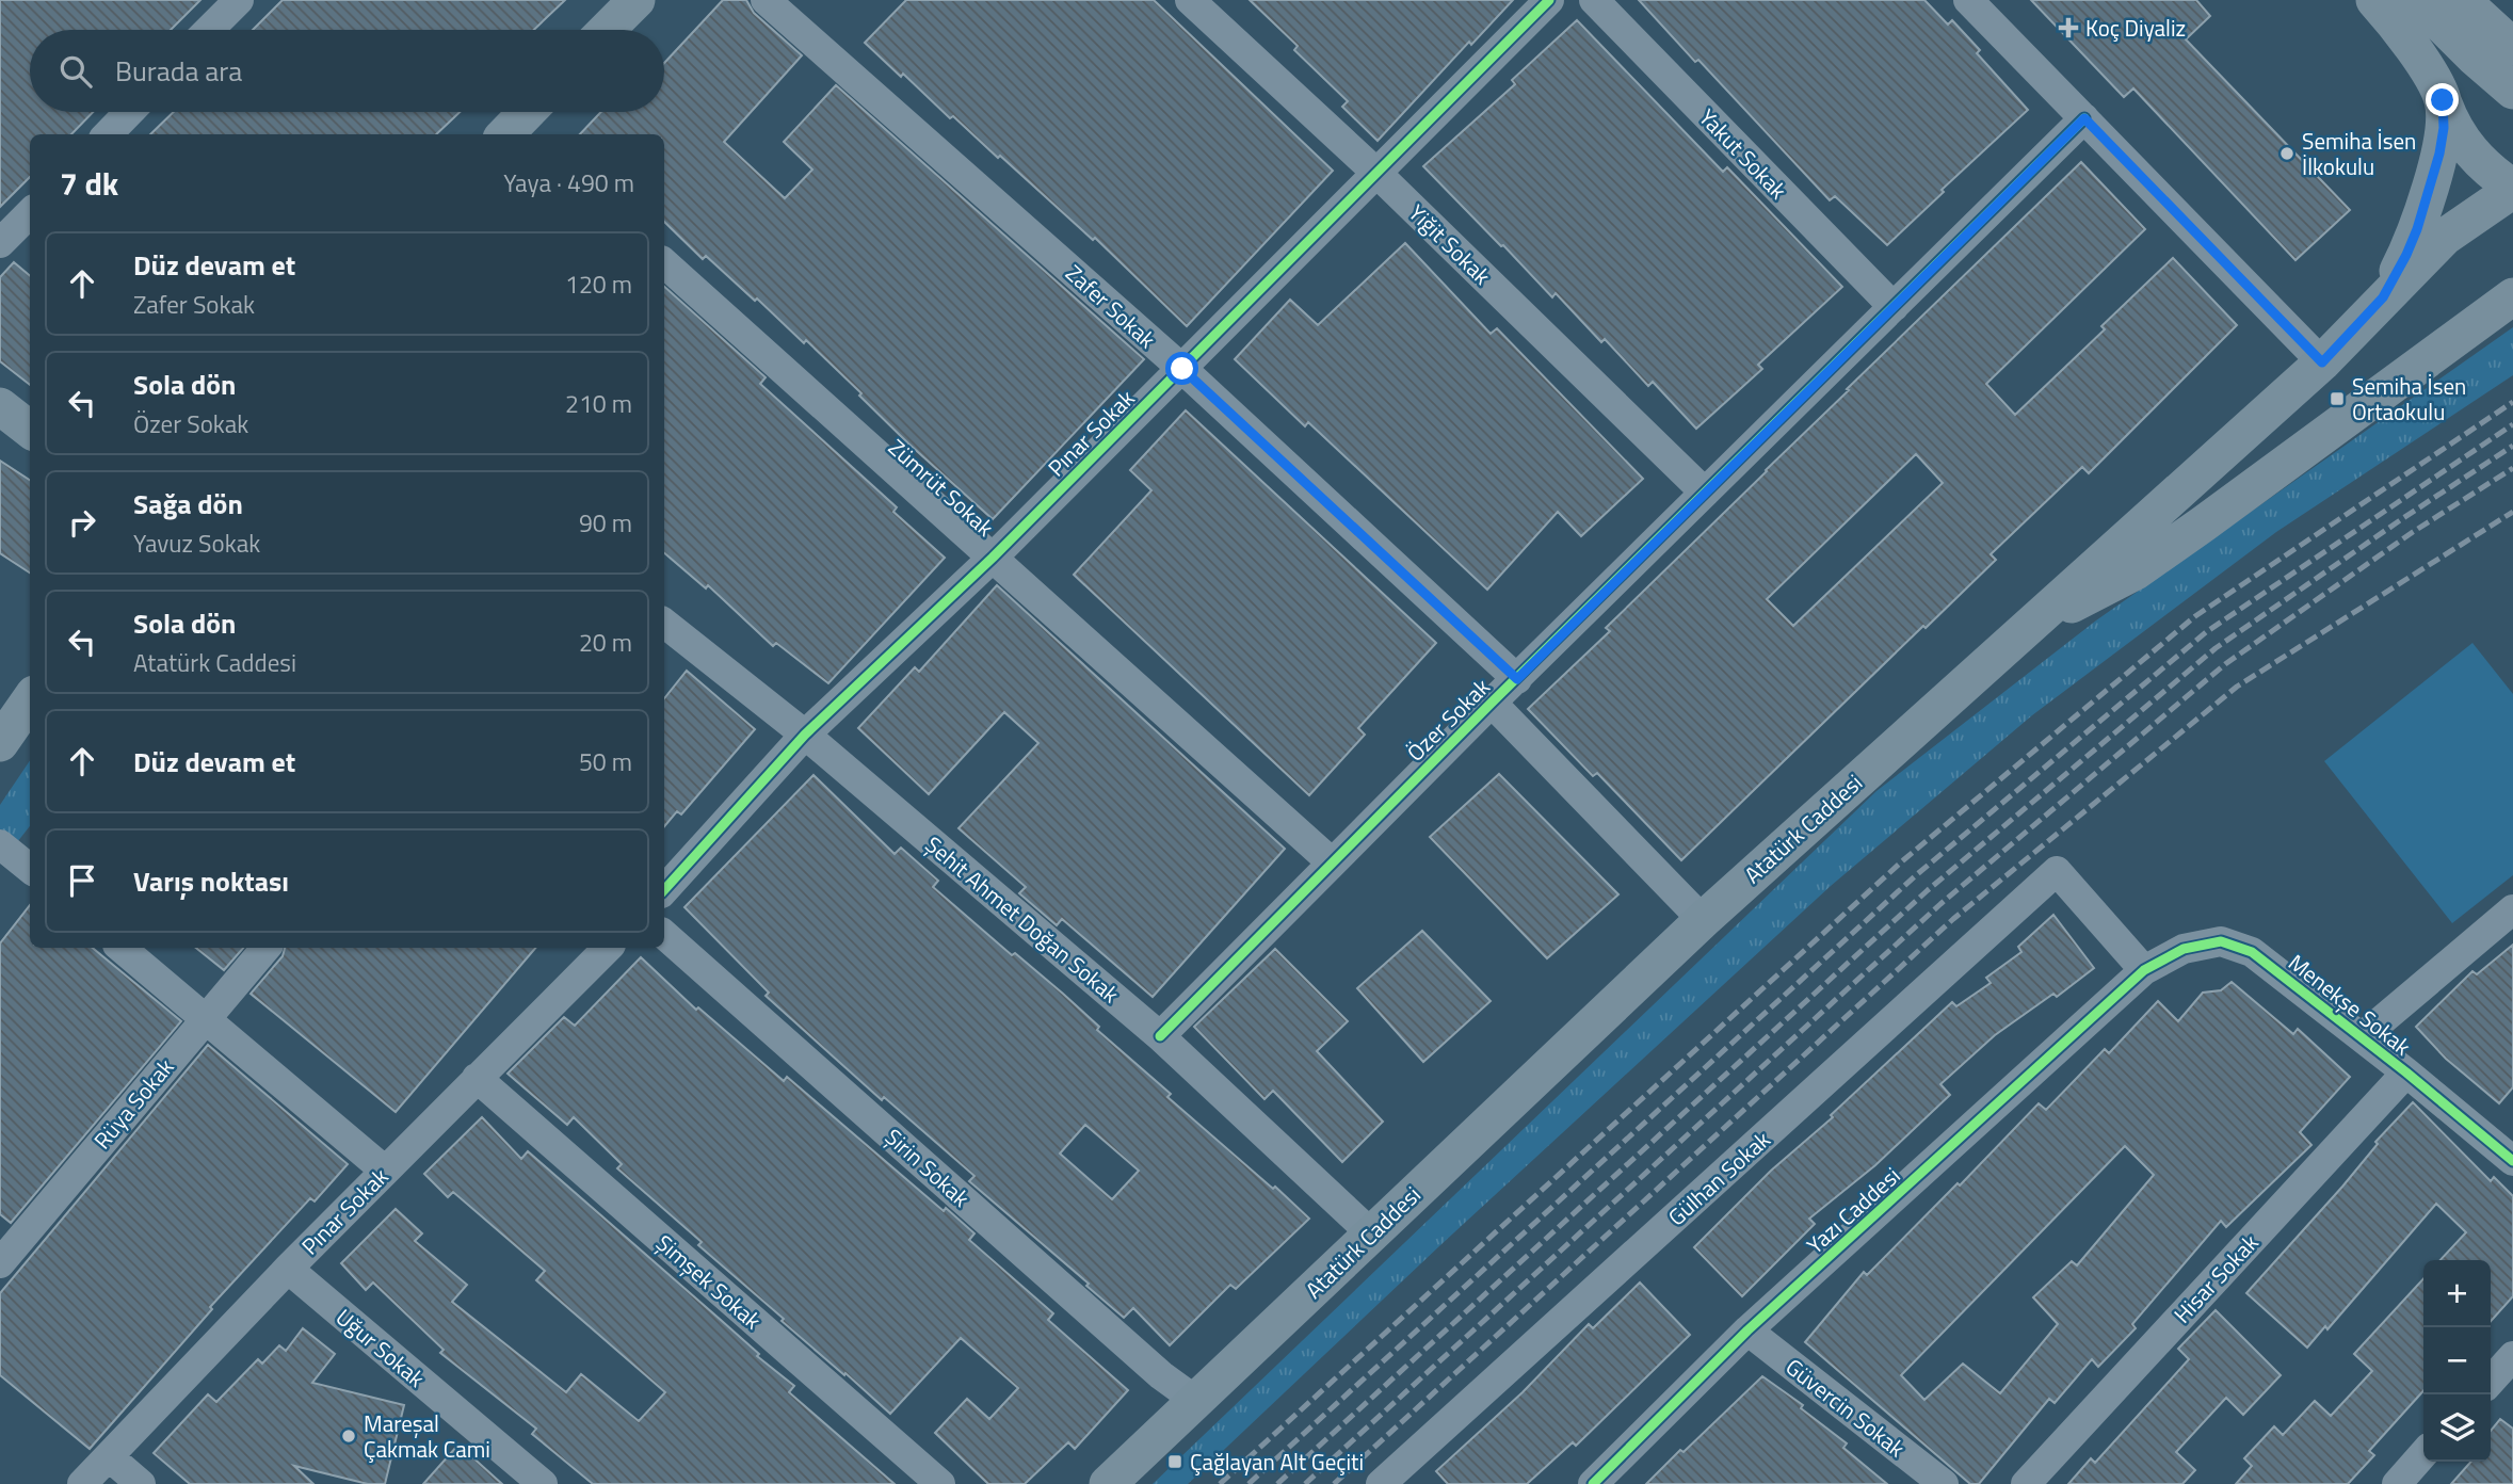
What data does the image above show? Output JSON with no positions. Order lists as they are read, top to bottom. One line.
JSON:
{"streets":{"main road":["Atatürk Caddesi"],"street":["Yakut Sokak","Yiğit Sokak","Zafer Sokak","Pınar Sokak","Zümrüt Sokak","Özer Sokak","Şehit Ahmet Doğan Sokak","Menekşe Sokak","Rüya Sokak","Şirin Sokak","Gülhan Sokak","Yazı Caddesi","Hisar Sokak","Şimşek Sokak","Uğur Sokak","Güvercin Sokak"]},"crossings":[["Yakut Sokak","Özer Sokak"],["Yiğit Sokak","Pınar Sokak"],["Yiğit Sokak","Özer Sokak"],["Zafer Sokak","Pınar Sokak"],["Zafer Sokak","Özer Sokak"],["Pınar Sokak","Zümrüt Sokak"],["Pınar Sokak","Şehit Ahmet Doğan Sokak"],["Pınar Sokak","Şimşek Sokak"],["Pınar Sokak","Uğur Sokak"],["Zümrüt Sokak","Özer Sokak"],["Özer Sokak","Şehit Ahmet Doğan Sokak"],["Atatürk Caddesi","Şehit Ahmet Doğan Sokak"],["Atatürk Caddesi","Şirin Sokak"],["Menekşe Sokak","Gülhan Sokak"],["Menekşe Sokak","Yazı Caddesi"],["Menekşe Sokak","Hisar Sokak"],["Gülhan Sokak","Yazı Caddesi"],["Yazı Caddesi","Güvercin Sokak"]],"places":{"health":["Koç Diyaliz"],"other":["Semiha İsen İlkokulu","Mareşal Çakmak Cami"],"transit":["Semiha İsen Ortaokulu","Çağlayan Alt Geçiti"]},"page":{"search":"Burada ara","heading":["7 dk","Yaya · 490 m"],"list":[["Düz devam et","Zafer Sokak","120 m"],["Sola dön","Özer Sokak","210 m"],["Sağa dön","Yavuz Sokak","90 m"],["Sola dön","Atatürk Caddesi","20 m"],["Düz devam et","50 m"],"Varış noktası"],"map_buttons":["+","−"]}}
